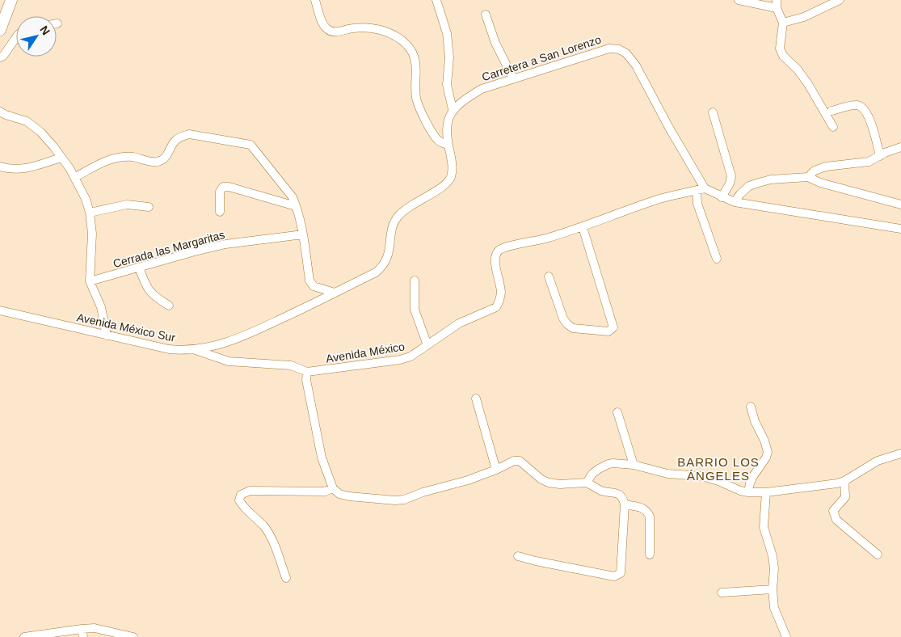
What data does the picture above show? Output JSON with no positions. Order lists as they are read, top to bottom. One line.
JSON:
{"streets":{"street":["Carretera a San Lorenzo","Cerrada las Margaritas","Avenida México Sur","Avenida México"]},"crossings":[["Carretera a San Lorenzo","Avenida México"],["Avenida México Sur","Avenida México"]],"districts":["BARRIO LOS ÁNGELES"],"north":"top right"}
